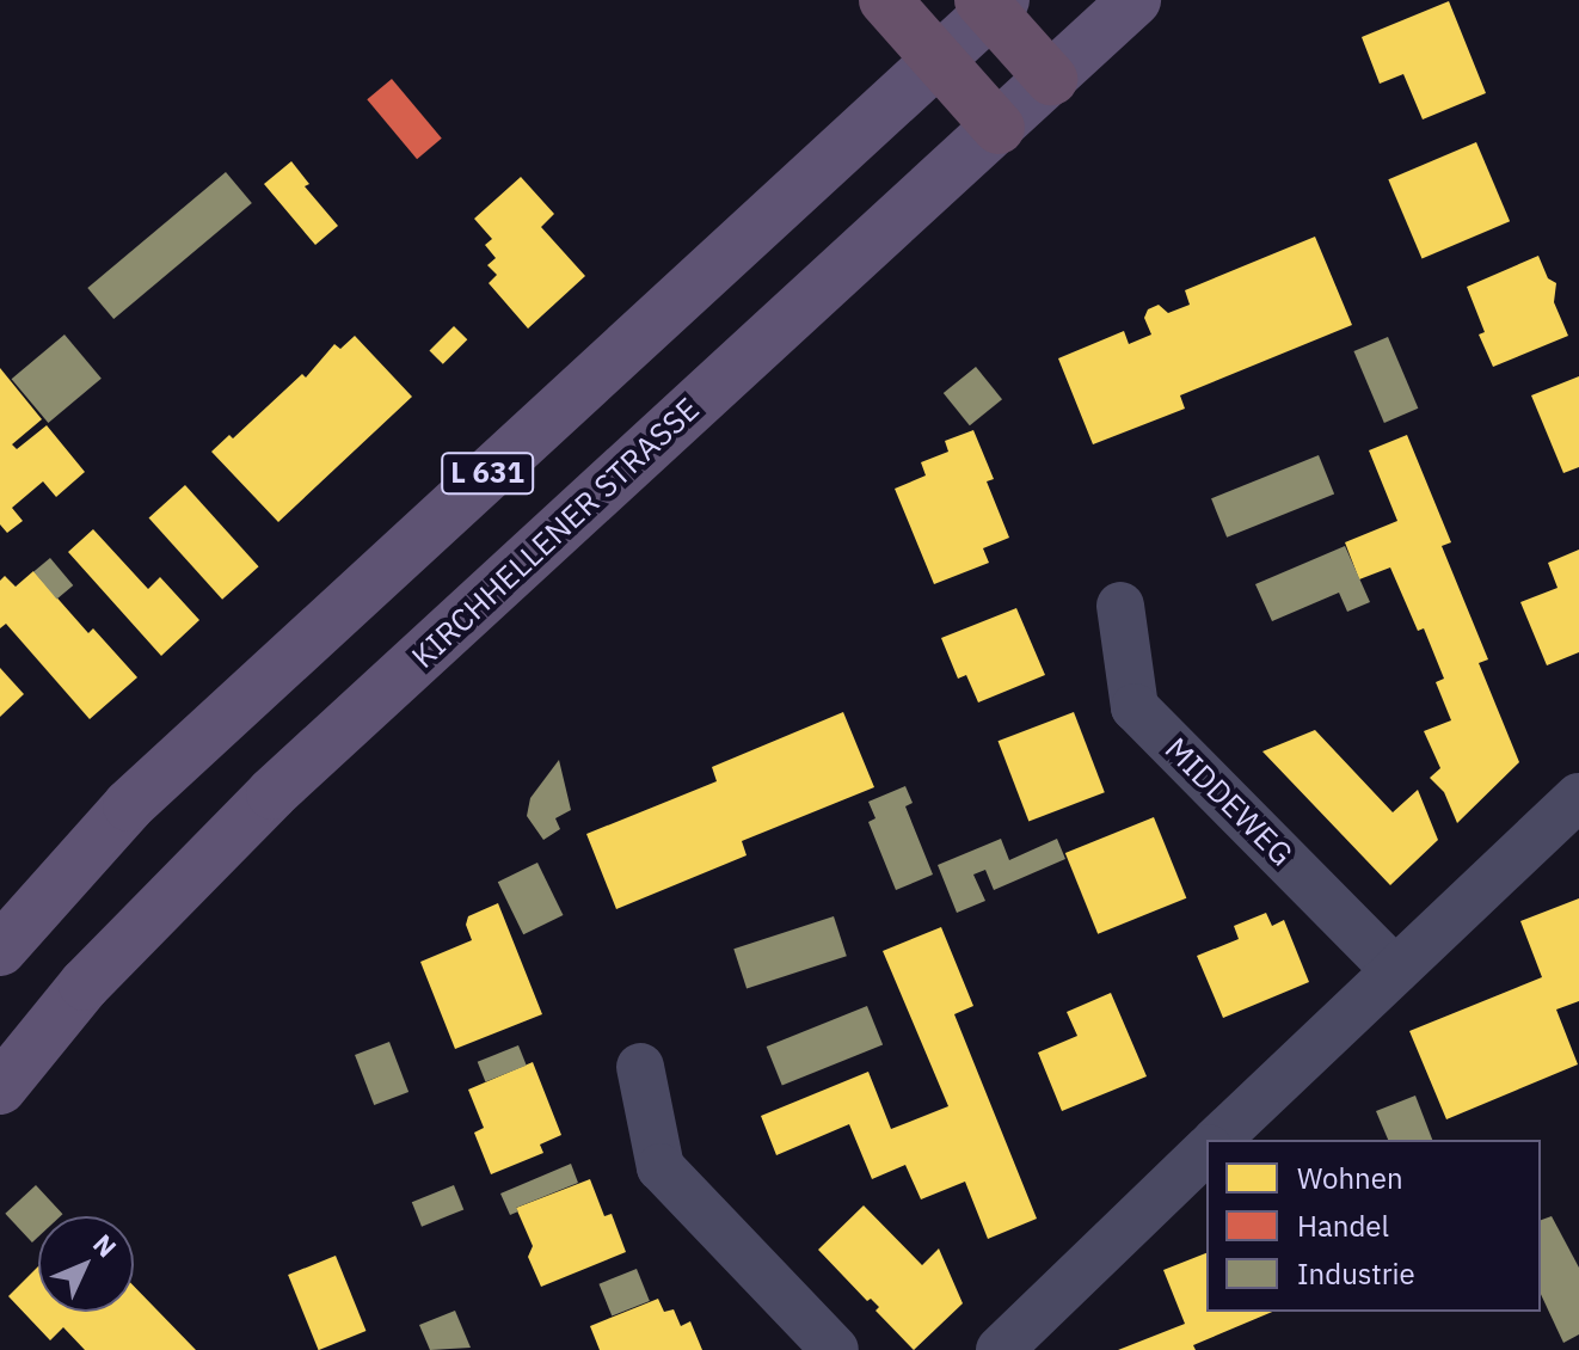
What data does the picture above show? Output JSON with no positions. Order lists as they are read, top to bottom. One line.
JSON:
{"streets":{"main road":["L 631","KIRCHHELLENER STRASSE"],"street":["MIDDEWEG"]},"legend":["Wohnen","Handel","Industrie"],"north":"top right"}
